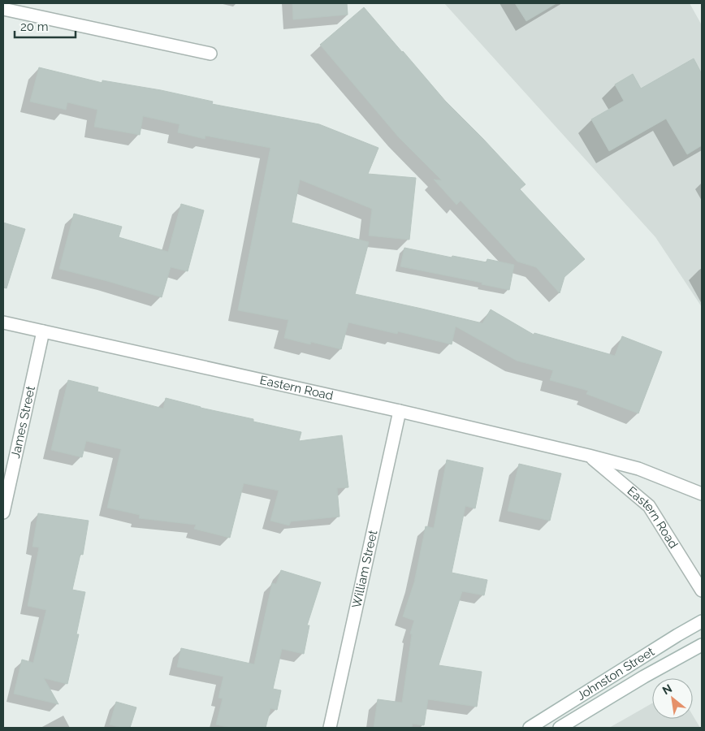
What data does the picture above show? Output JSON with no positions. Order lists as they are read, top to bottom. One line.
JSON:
{"streets":{"street":["Eastern Road","James Street","William Street","Johnston Street"]},"crossings":[["Eastern Road","James Street"],["Eastern Road","William Street"]],"scale_bar":"20 m","north":"top left"}
